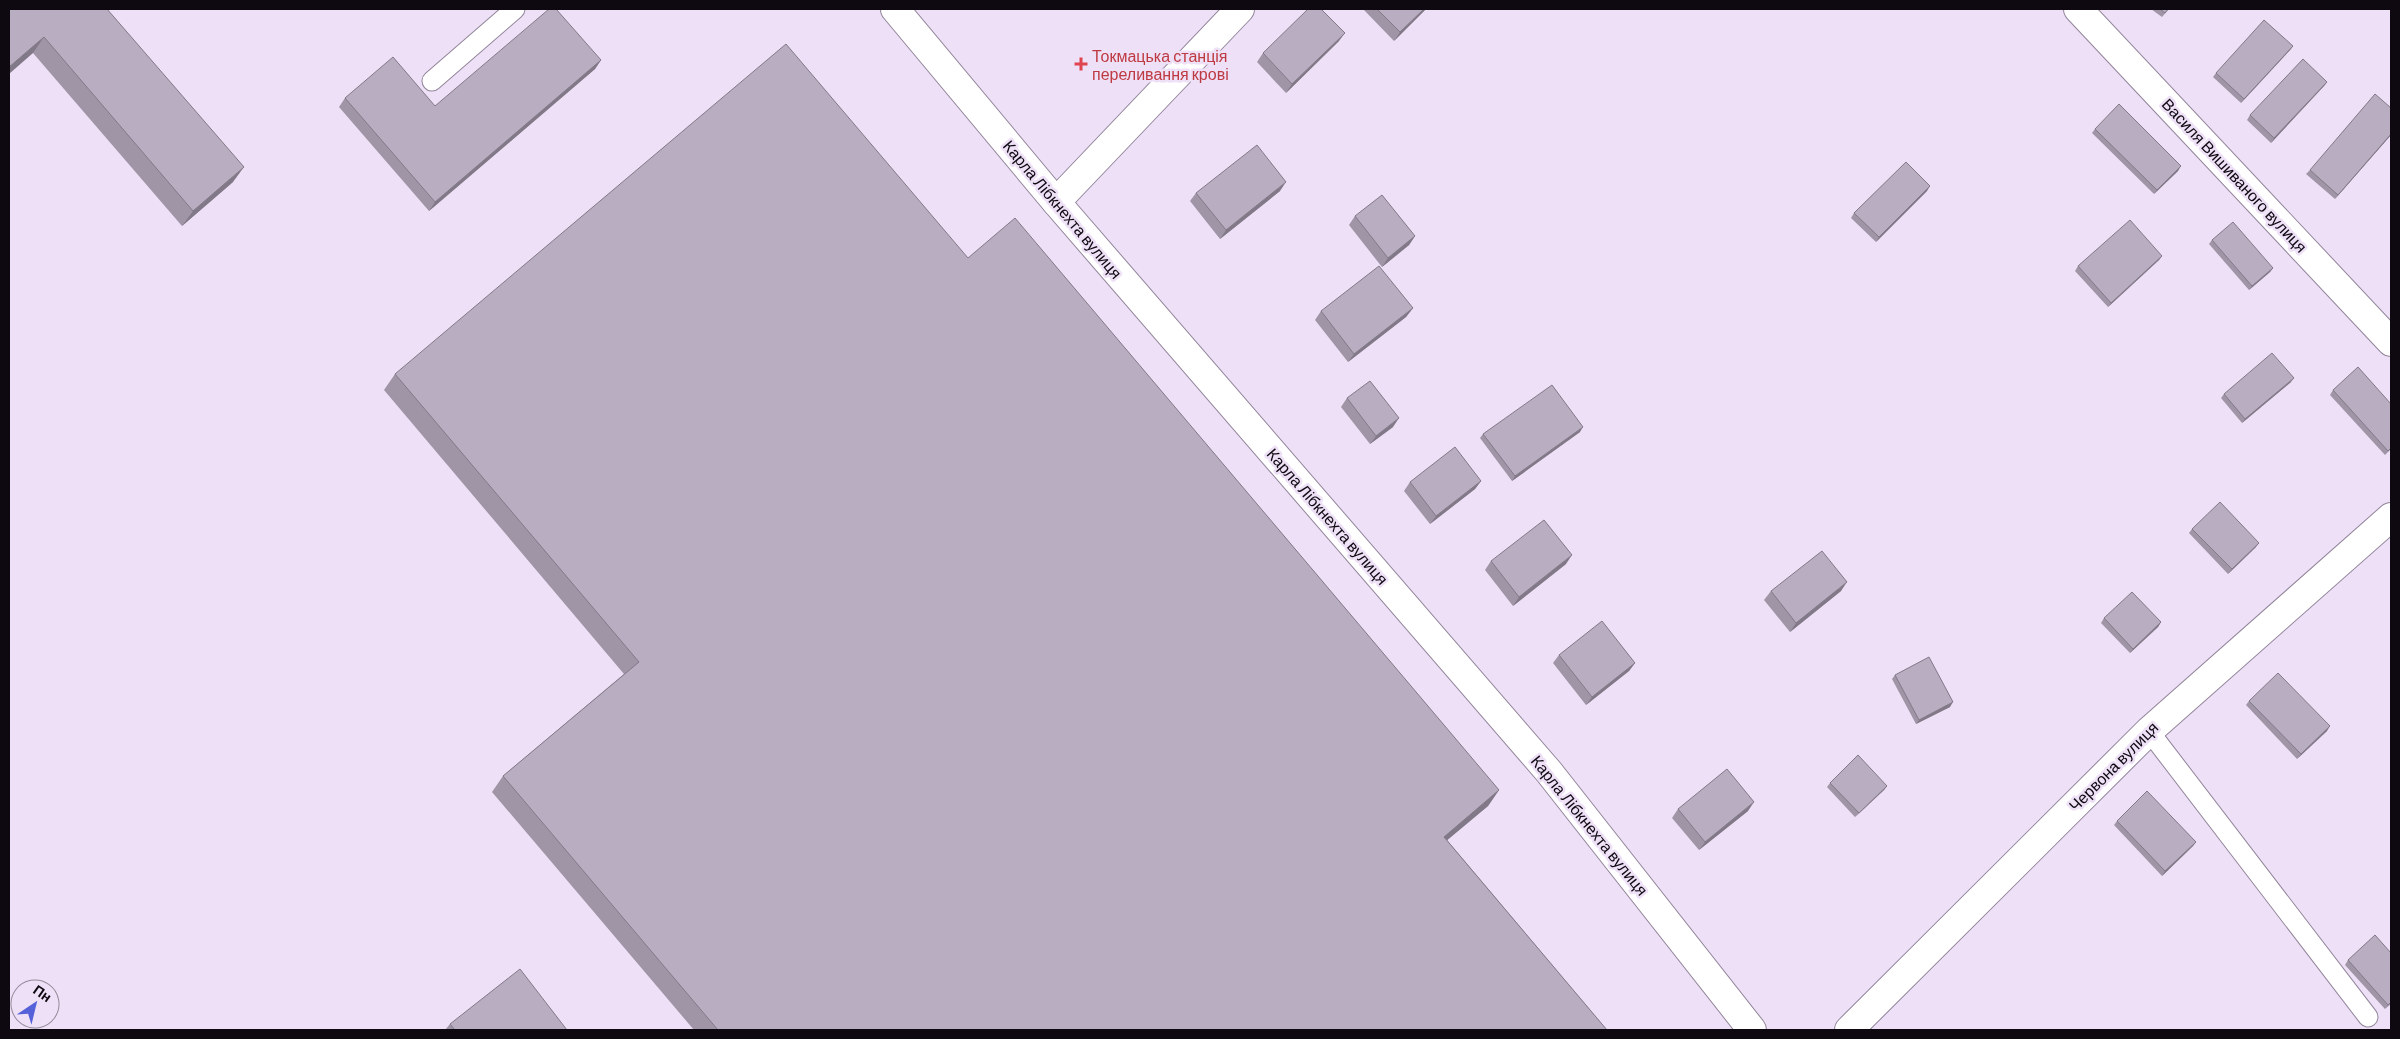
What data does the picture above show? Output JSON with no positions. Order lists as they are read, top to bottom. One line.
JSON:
{"streets":{"street":["Василя Вишиваного вулиця","Карла Лібкнехта вулиця","Червона вулиця"]},"places":{"health":["Токмацька станція переливання крові"]},"north":"top right"}
